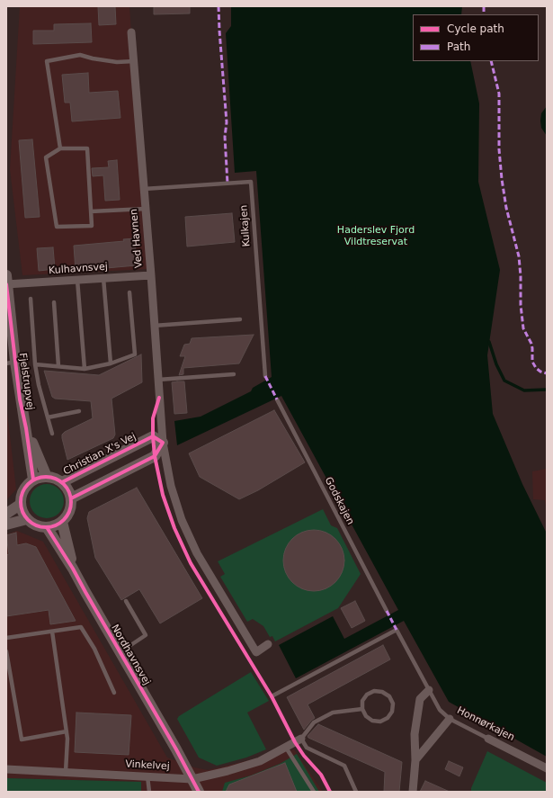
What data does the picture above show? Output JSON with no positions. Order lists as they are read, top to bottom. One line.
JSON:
{"streets":{"street":["Ved Havnen","Kulhavnsvej","Fjelstrupvej","Christian X's Vej","Nordhavnsvej","Honnørkajen","Vinkelvej"],"lane":["Kulkajen","Godskajen"]},"crossings":[["Kulkajen","Ved Havnen"],["Ved Havnen","Kulhavnsvej"],["Ved Havnen","Christian X's Vej"],["Kulhavnsvej","Fjelstrupvej"],["Fjelstrupvej","Christian X's Vej"],["Fjelstrupvej","Nordhavnsvej"],["Christian X's Vej","Nordhavnsvej"],["Nordhavnsvej","Vinkelvej"]],"parks":["Haderslev Fjord Vildtreservat"],"legend":["Cycle path","Path"]}
